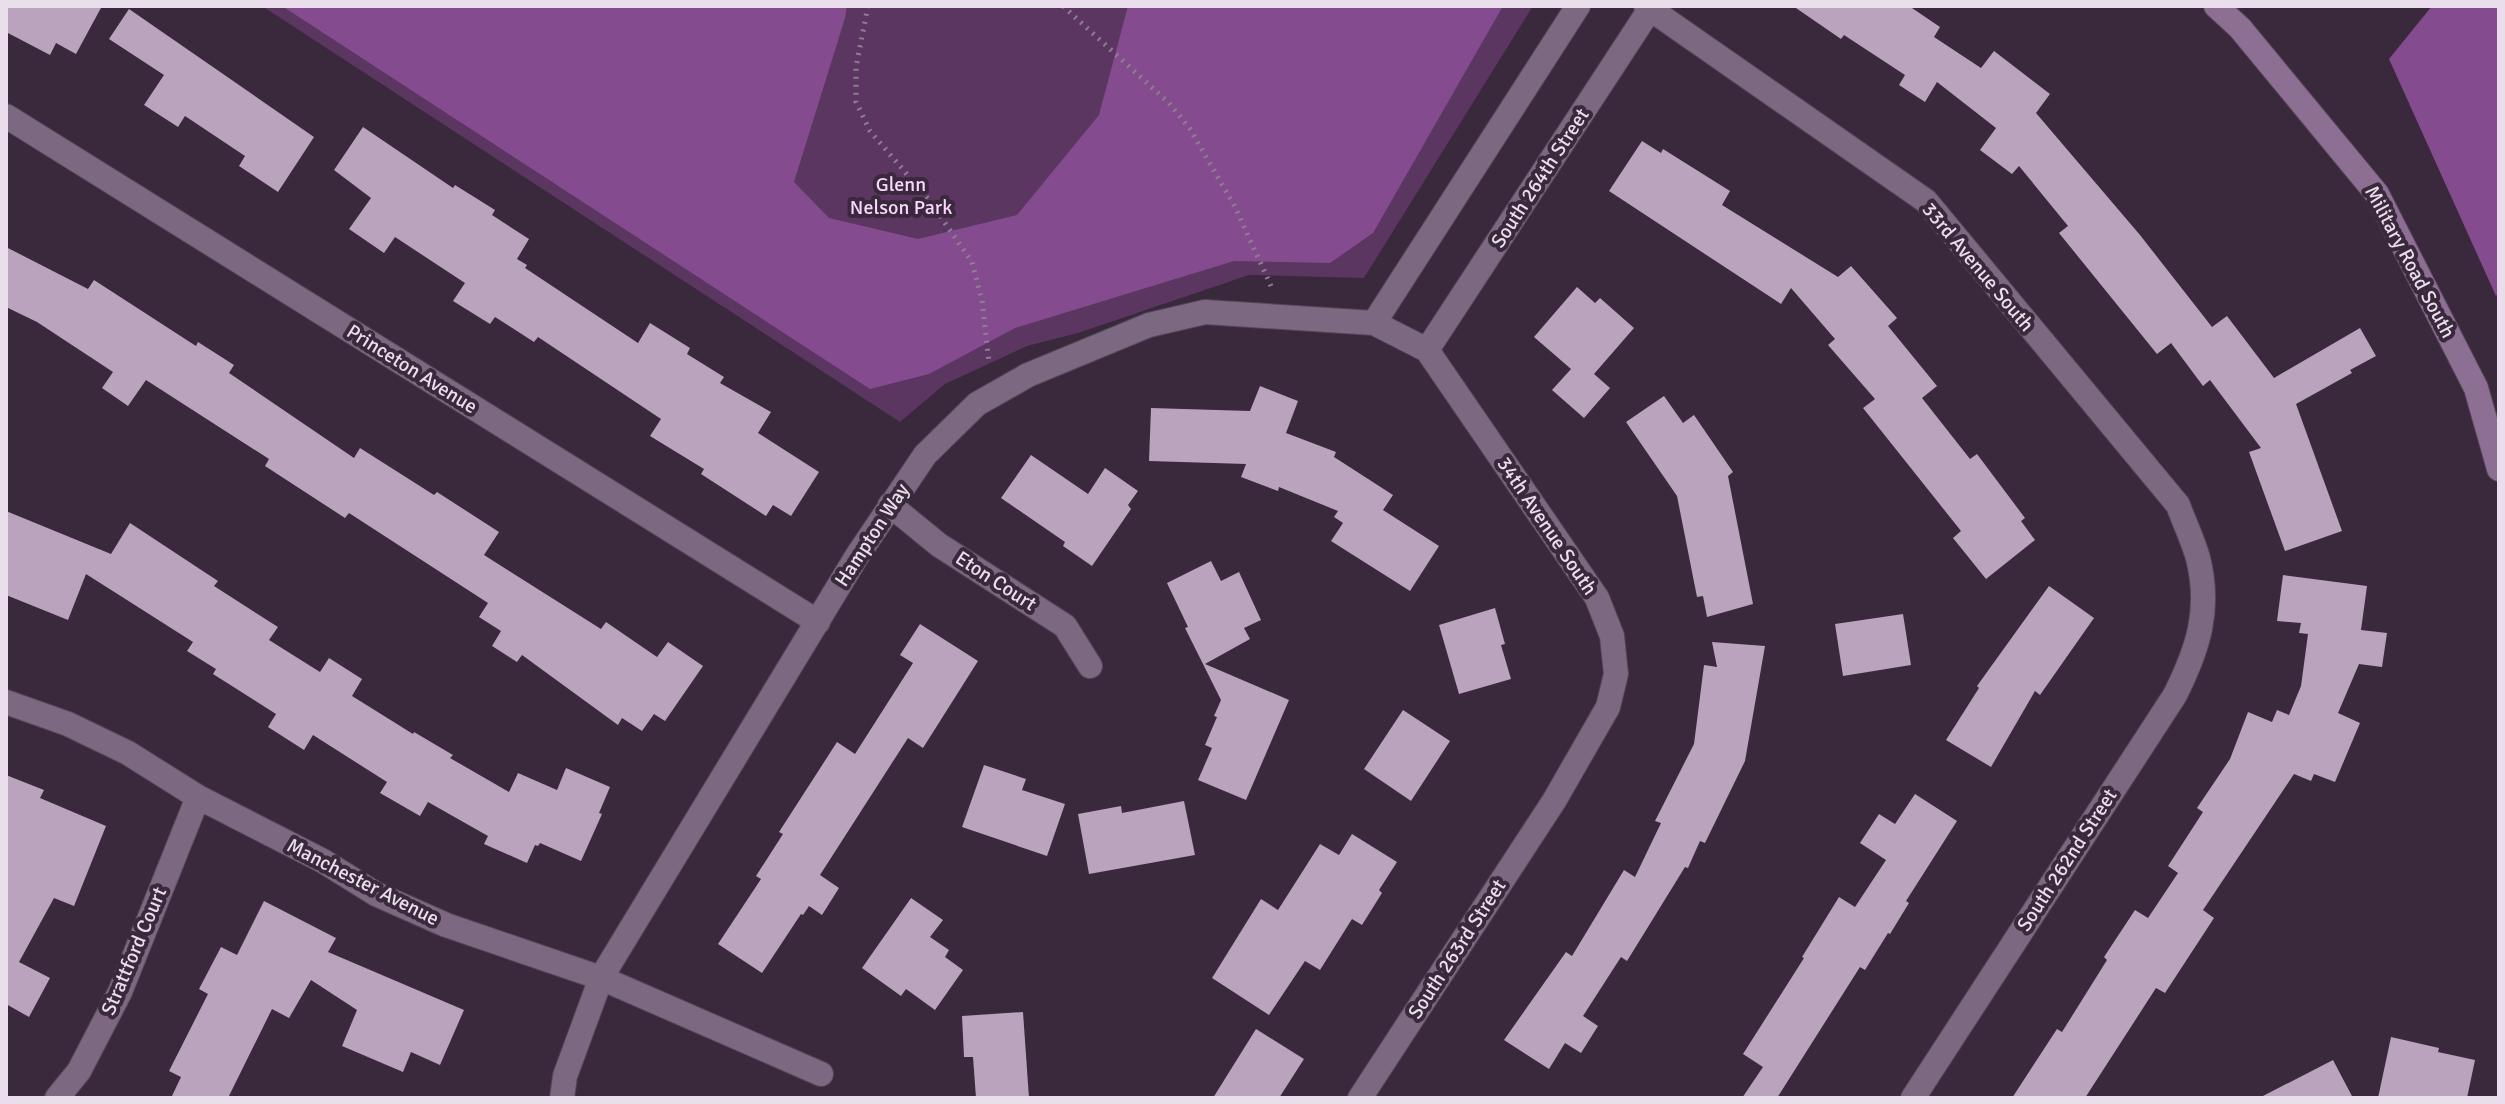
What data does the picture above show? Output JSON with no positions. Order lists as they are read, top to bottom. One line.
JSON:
{"streets":{"main road":["Military Road South"],"street":["South 264th Street","33rd Avenue South","Princeton Avenue","34th Avenue South","Hampton Way","Eton Court","South 262nd Street","Manchester Avenue","South 263rd Street","Strattford Court"]},"crossings":[["South 264th Street","33rd Avenue South"],["South 264th Street","34th Avenue South"],["South 264th Street","Hampton Way"],["33rd Avenue South","South 262nd Street"],["Princeton Avenue","Hampton Way"],["34th Avenue South","Hampton Way"],["34th Avenue South","South 263rd Street"],["Hampton Way","Eton Court"],["Hampton Way","Manchester Avenue"],["Manchester Avenue","Strattford Court"]],"parks":["Glenn Nelson Park"]}
